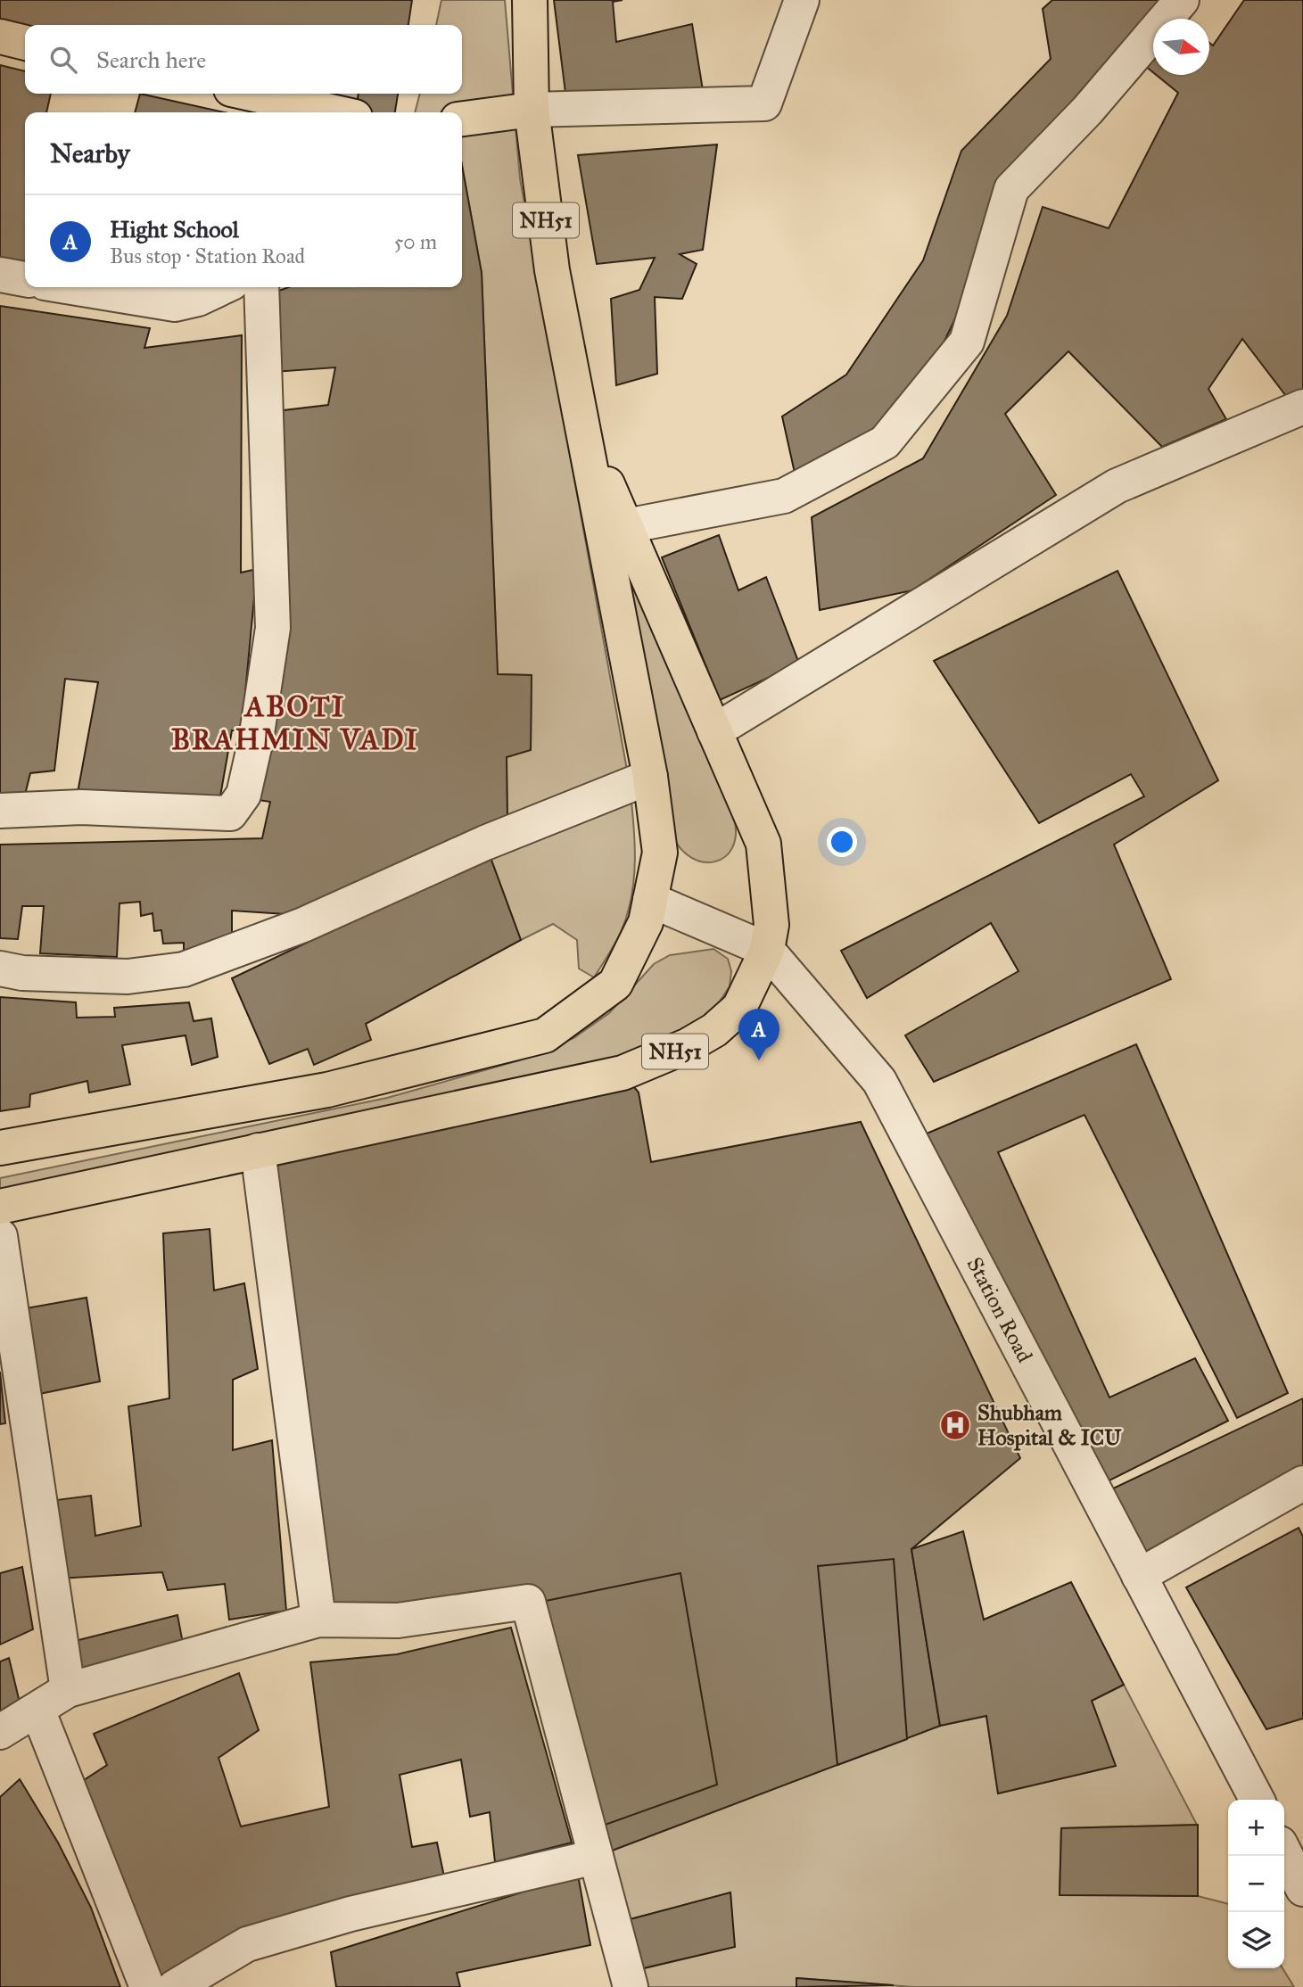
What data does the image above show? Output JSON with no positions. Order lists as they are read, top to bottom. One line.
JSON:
{"streets":{"main road":["NH51"],"street":["Station Road"]},"crossings":[["NH51","Station Road"]],"districts":["ABOTI BRAHMIN VADI"],"places":{"hospital":["Shubham Hospital & ICU"]},"north":"right","page":{"search":"Search here","heading":"Nearby","list":[{"mark":"A","name":"Hight School","note":"Bus stop · Station Road","value":"50 m"}],"pins":"A","map_buttons":["+","−"]}}
